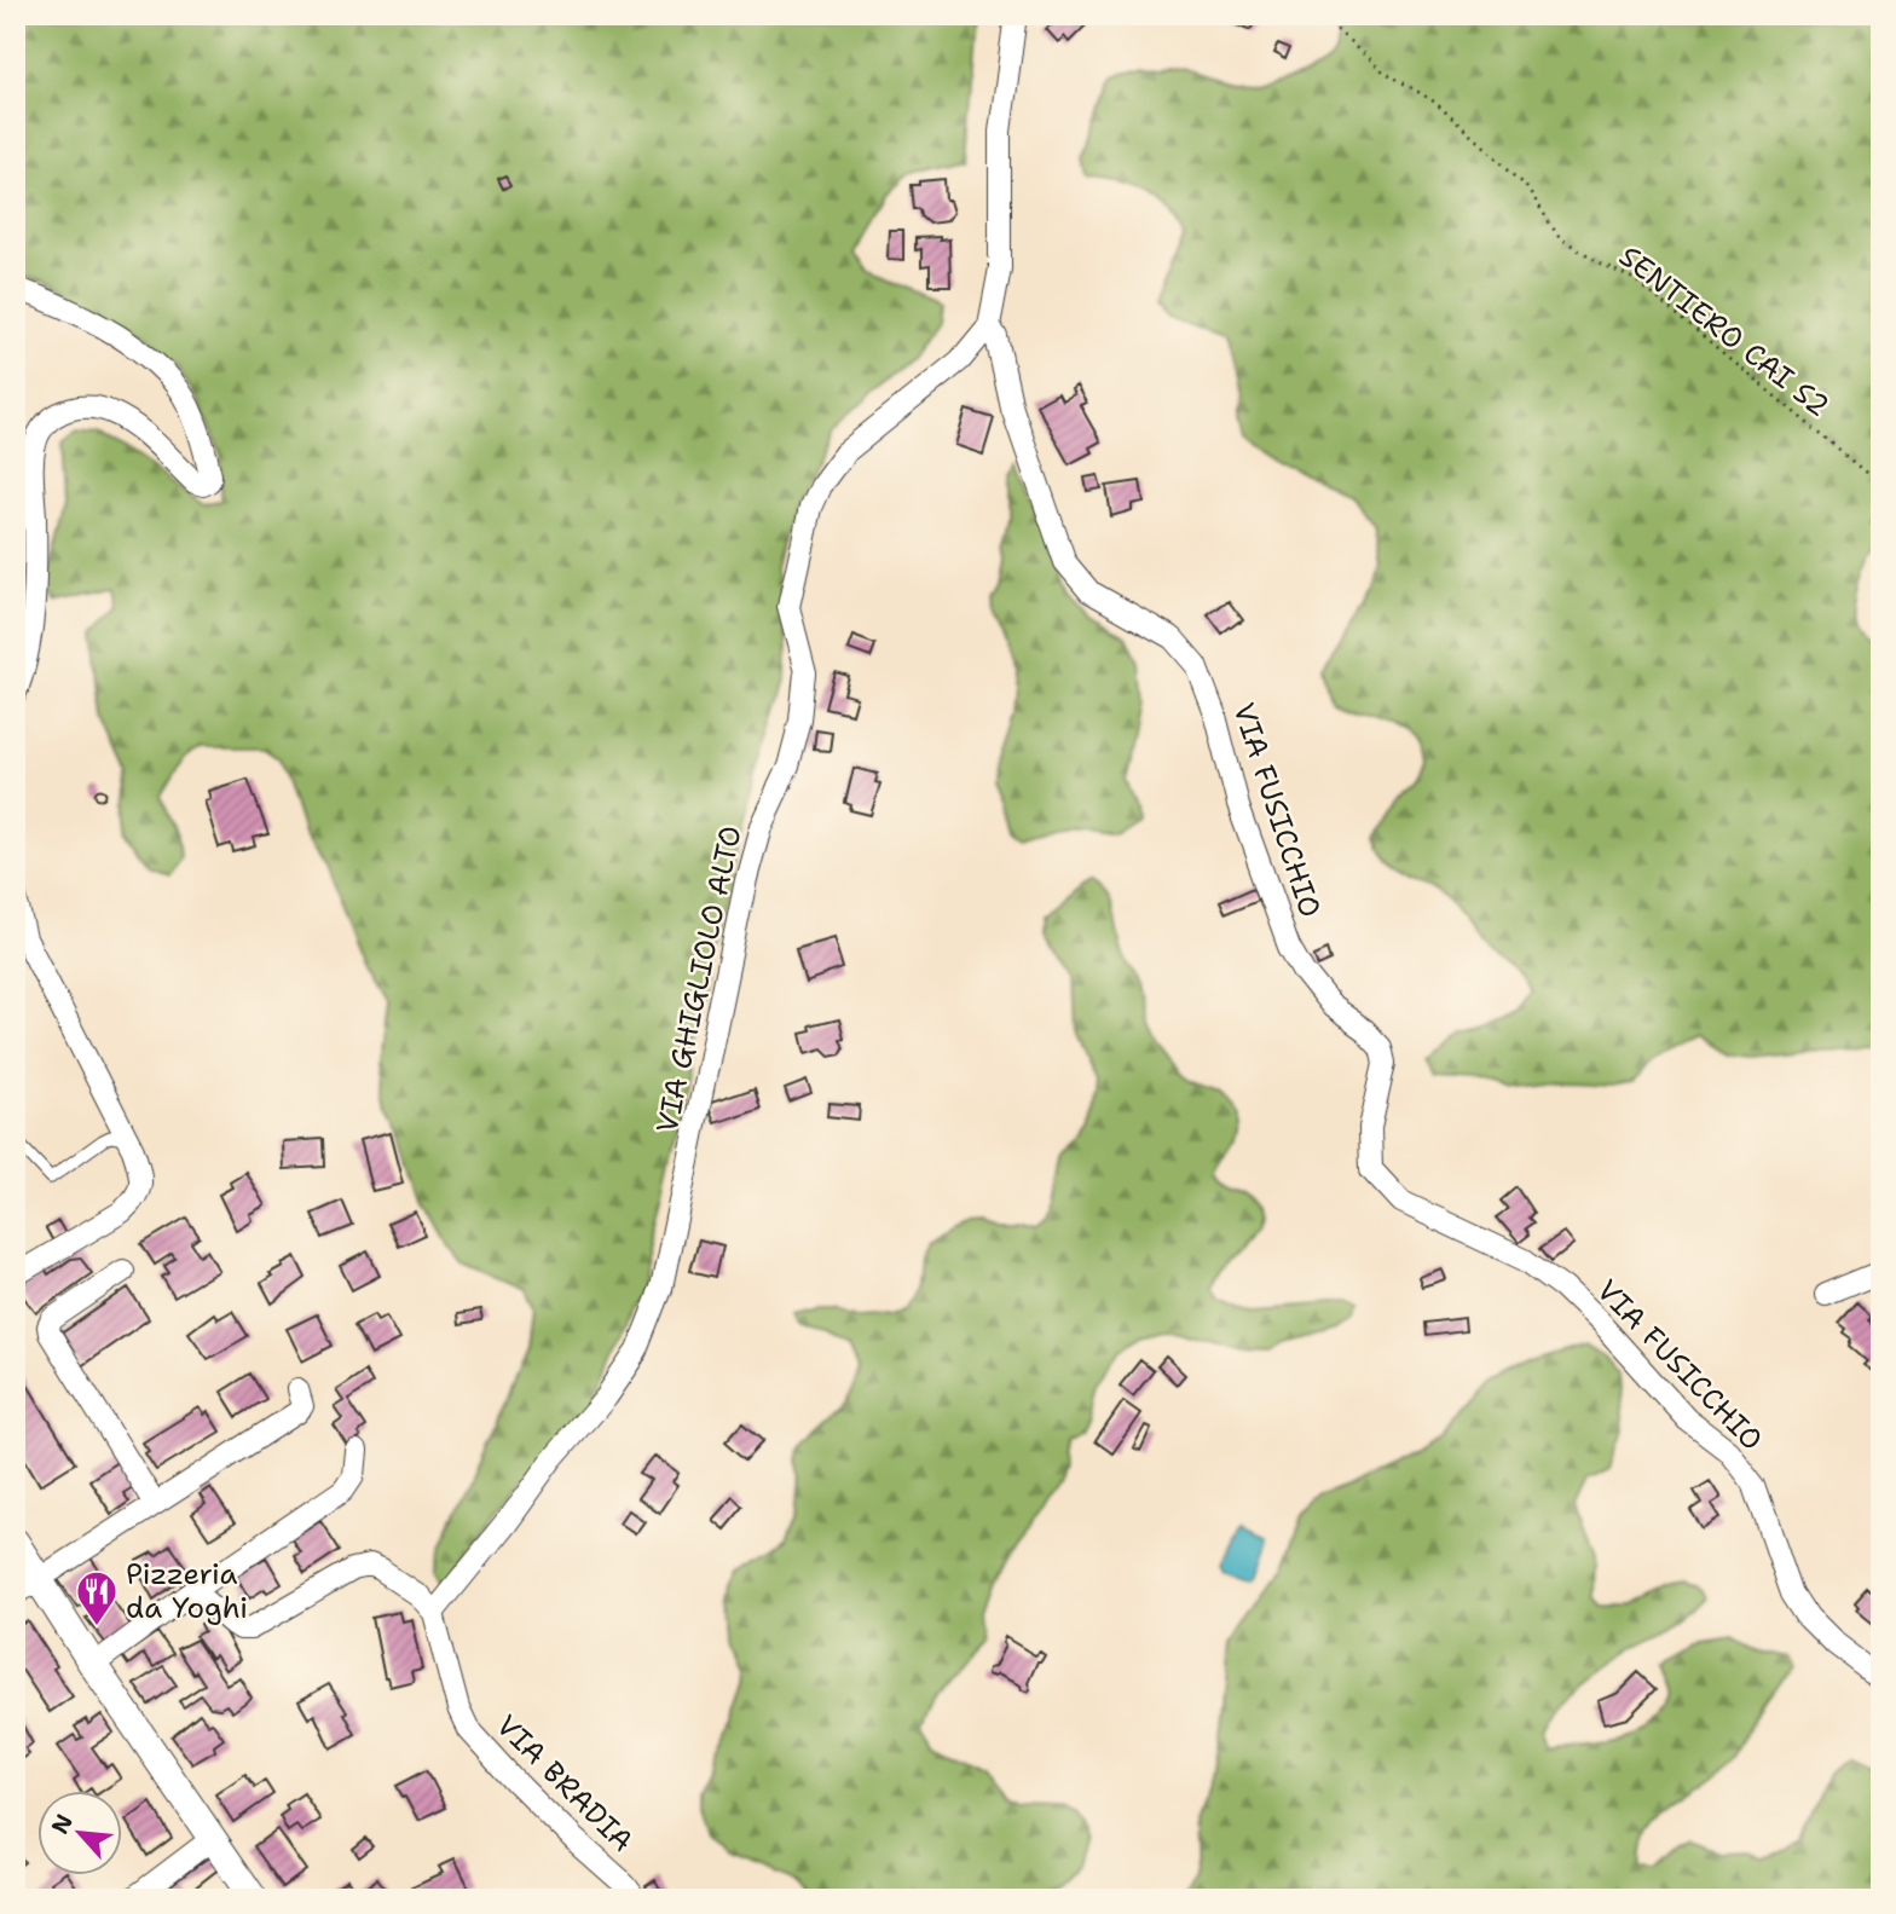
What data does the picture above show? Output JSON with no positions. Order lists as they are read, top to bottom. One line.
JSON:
{"streets":{"street":["VIA FUSICCHIO","VIA GHIGLIOLO ALTO","VIA BRADIA"],"path":["SENTIERO CAI S2"]},"crossings":[["VIA FUSICCHIO","VIA GHIGLIOLO ALTO"],["VIA GHIGLIOLO ALTO","VIA BRADIA"]],"places":{"restaurant":["Pizzeria da Yoghi"]},"north":"top left"}
